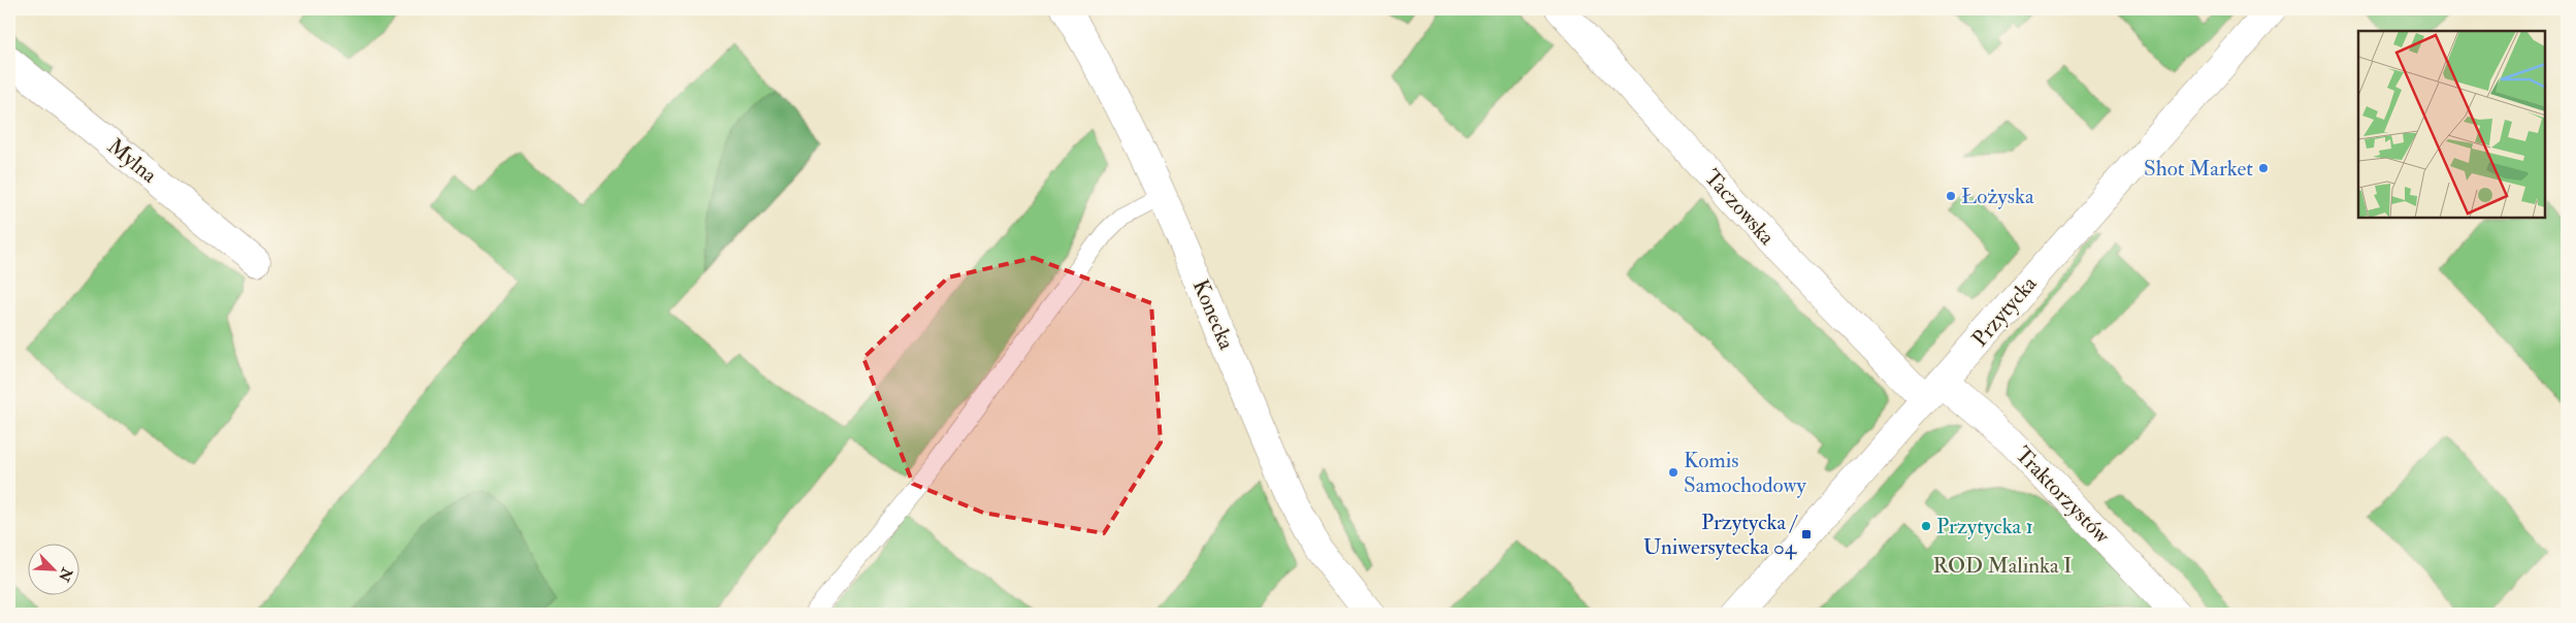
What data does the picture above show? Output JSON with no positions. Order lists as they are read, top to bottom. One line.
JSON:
{"streets":{"street":["Mylna","Taczowska","Przytycka","Konecka","Traktorzystów"]},"crossings":[["Taczowska","Przytycka"],["Taczowska","Traktorzystów"],["Przytycka","Traktorzystów"]],"parks":["ROD Malinka I"],"places":{"other":["Shot Market","Łożyska","Komis Samochodowy","Przytycka 1"],"transit":["Przytycka / Uniwersytecka 04"]},"north":"bottom right"}
